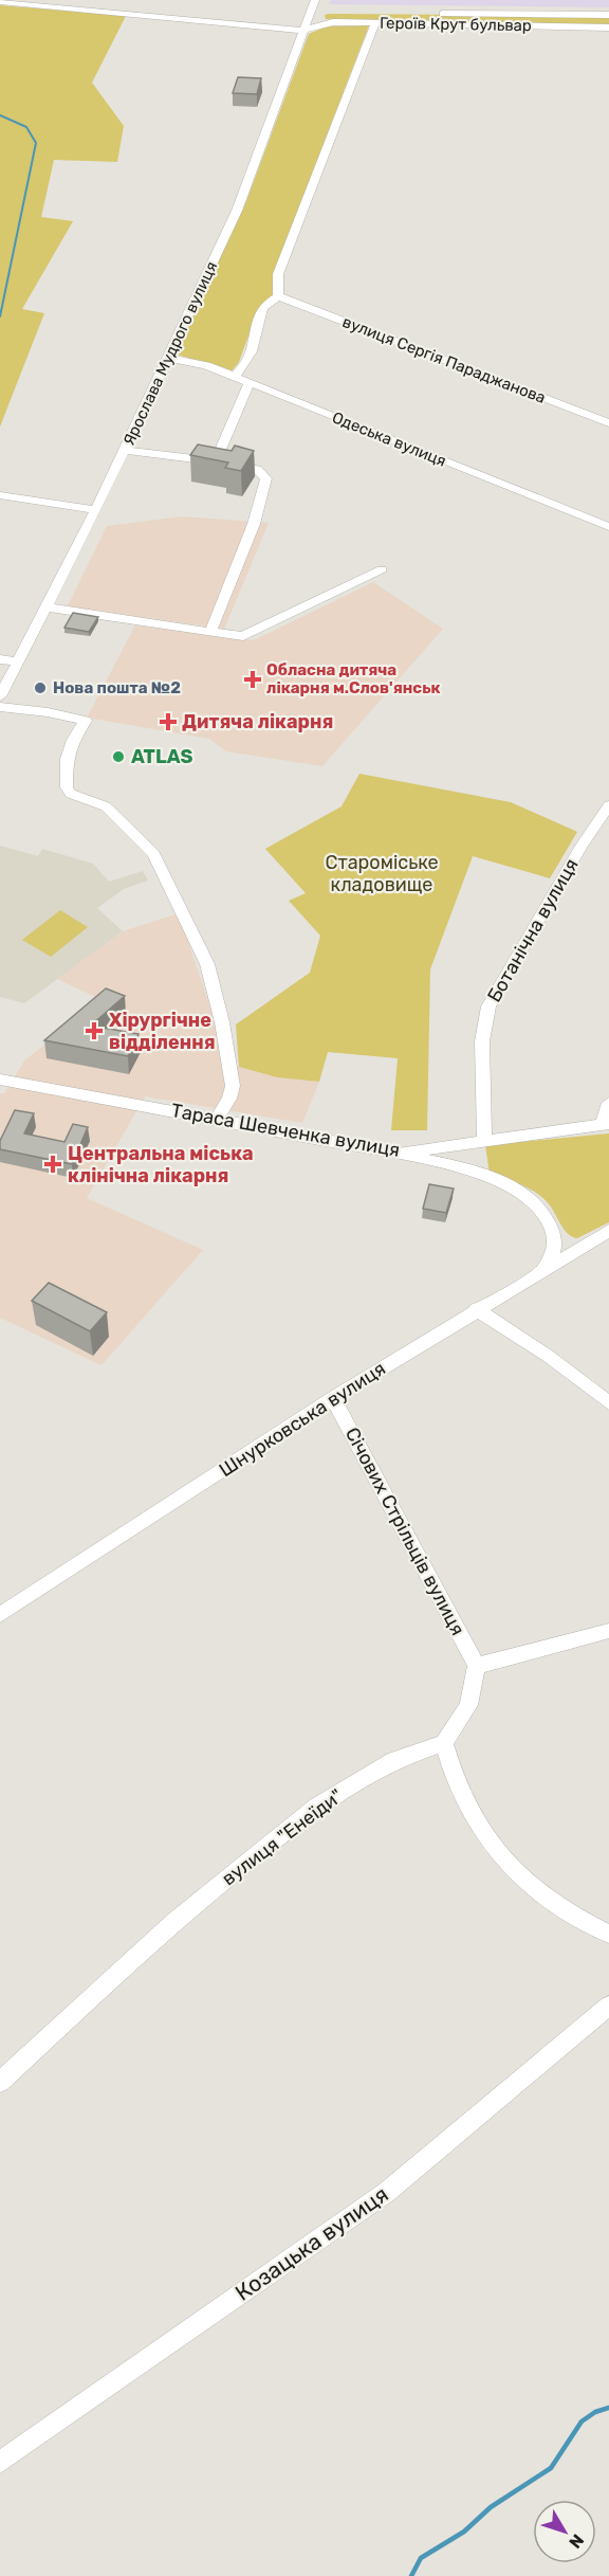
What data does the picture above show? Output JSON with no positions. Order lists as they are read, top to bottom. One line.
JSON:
{"streets":{"street":["Героїв Крут бульвар","Ярослава Мудрого вулиця","вулиця Сергія Параджанова","Одеська вулиця","Ботанічна вулиця","Тараса Шевченка вулиця","Шнурковська вулиця","Січових Стрільців вулиця","вулиця \"Енеїди\"","Козацька вулиця"]},"crossings":[["Героїв Крут бульвар","Ярослава Мудрого вулиця"],["Ярослава Мудрого вулиця","Одеська вулиця"],["Ботанічна вулиця","Тараса Шевченка вулиця"],["Шнурковська вулиця","Січових Стрільців вулиця"]],"parks":["Староміське кладовище"],"places":{"health":["Обласна дитяча лікарня м.Слов'янськ","Дитяча лікарня","Хірургічне відділення","Центральна міська клінічна лікарня"],"other":["Нова пошта №2","ATLAS"]},"north":"bottom right"}
